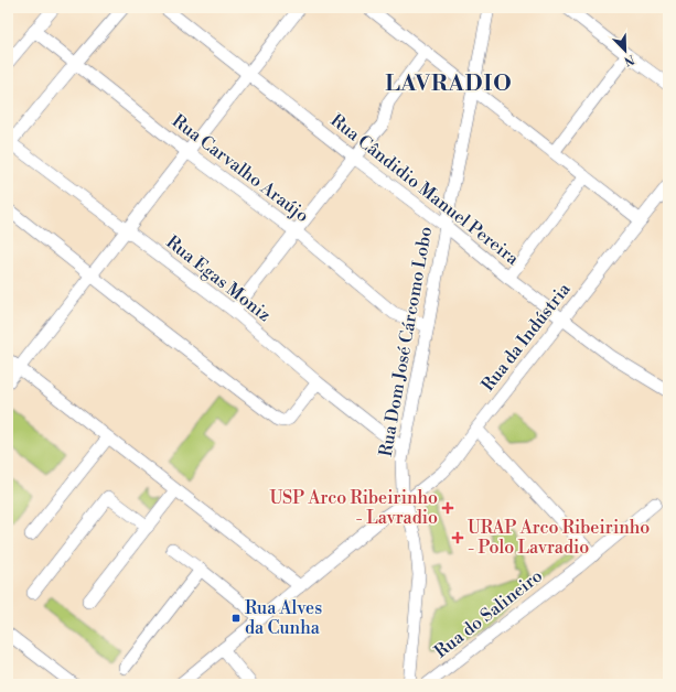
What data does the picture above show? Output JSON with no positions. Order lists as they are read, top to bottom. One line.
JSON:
{"streets":{"street":["Rua Carvalho Araújo","Rua Cândidio Manuel Pereira","Rua Egas Moniz","Rua da Indústria","Rua Dom José Cárcomo Lobo","Rua do Salineiro"]},"crossings":[["Rua Carvalho Araújo","Rua Dom José Cárcomo Lobo"],["Rua Cândidio Manuel Pereira","Rua da Indústria"],["Rua Cândidio Manuel Pereira","Rua Dom José Cárcomo Lobo"],["Rua Egas Moniz","Rua Dom José Cárcomo Lobo"],["Rua da Indústria","Rua Dom José Cárcomo Lobo"]],"districts":["LAVRADIO"],"places":{"health":["USP Arco Ribeirinho - Lavradio","URAP Arco Ribeirinho - Polo Lavradio"],"transit":["Rua Alves da Cunha"]},"north":"bottom right"}
